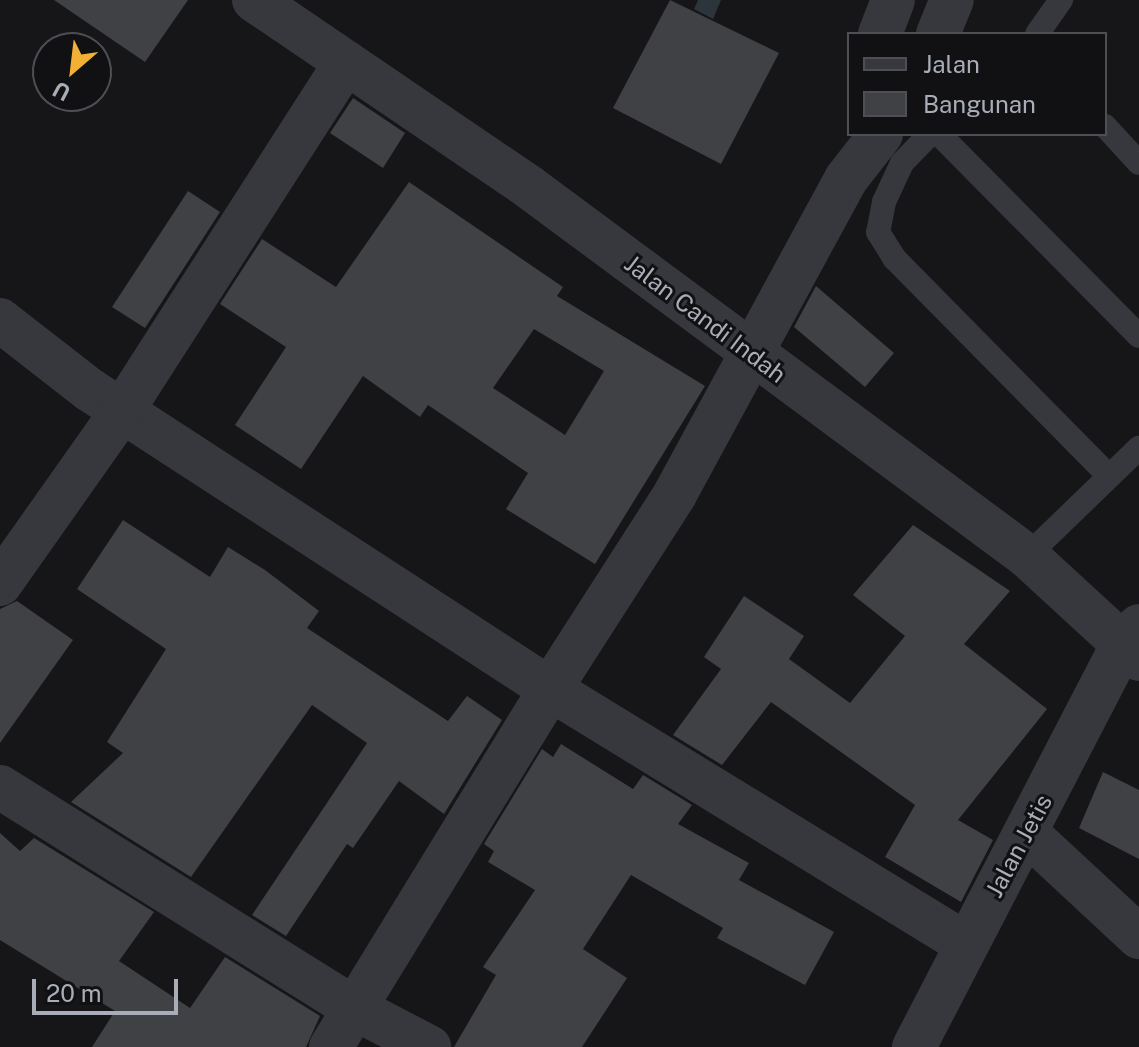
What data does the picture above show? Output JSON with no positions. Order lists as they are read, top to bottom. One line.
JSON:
{"streets":{"street":["Jalan Candi Indah","Jalan Jetis"]},"crossings":[["Jalan Candi Indah","Jalan Jetis"]],"legend":["Jalan","Bangunan"],"scale_bar":"20 m","north":"bottom left"}
